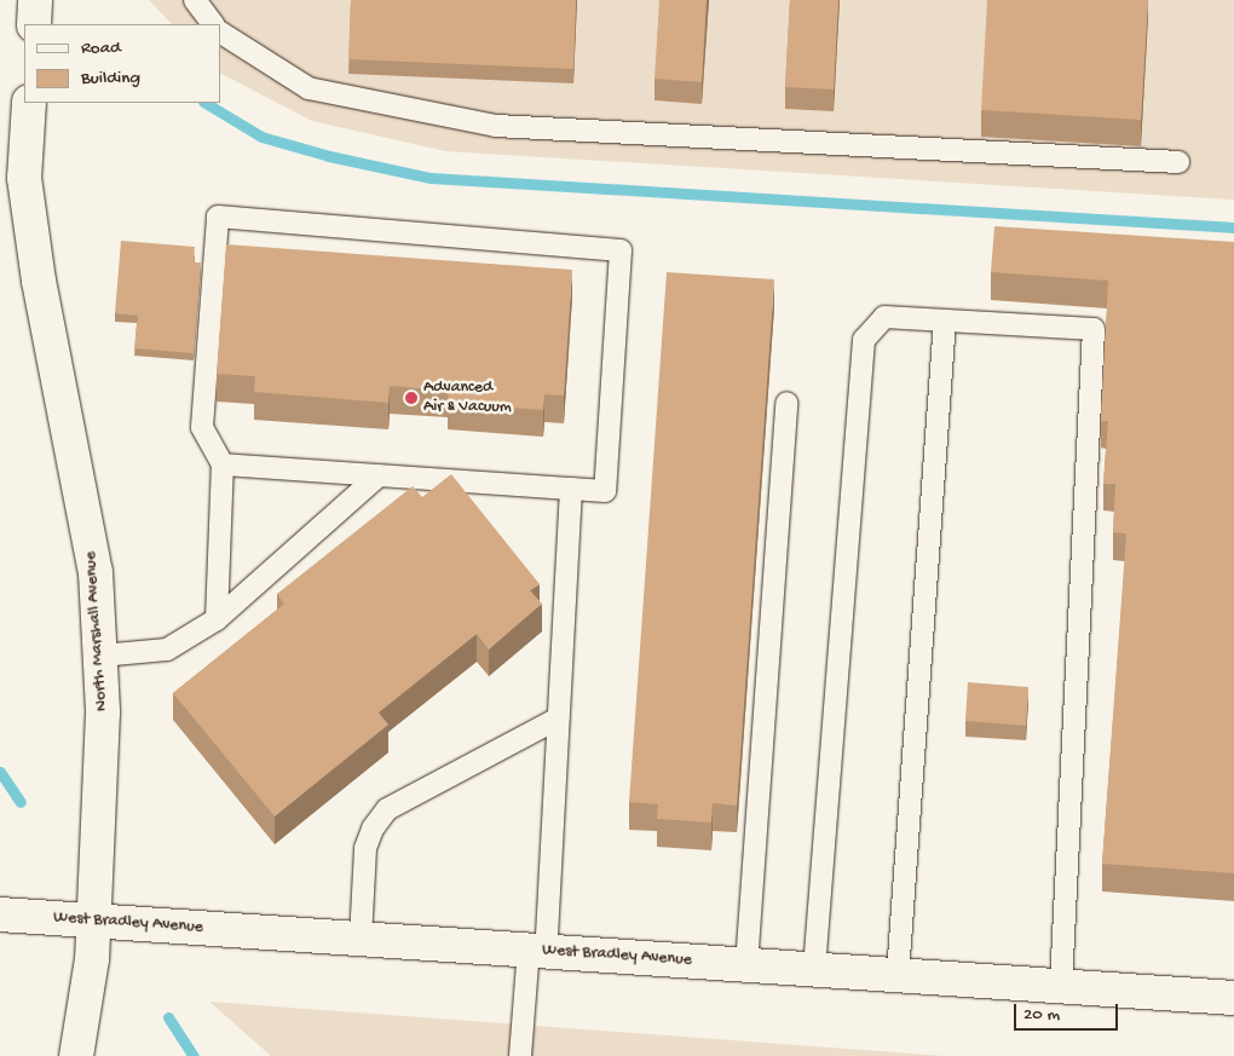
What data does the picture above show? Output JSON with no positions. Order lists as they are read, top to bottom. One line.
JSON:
{"streets":{"main road":["North Marshall Avenue","West Bradley Avenue"]},"crossings":[["North Marshall Avenue","West Bradley Avenue"]],"places":["Advanced Air & Vacuum"],"legend":["Road","Building"],"scale_bar":"20 m"}
